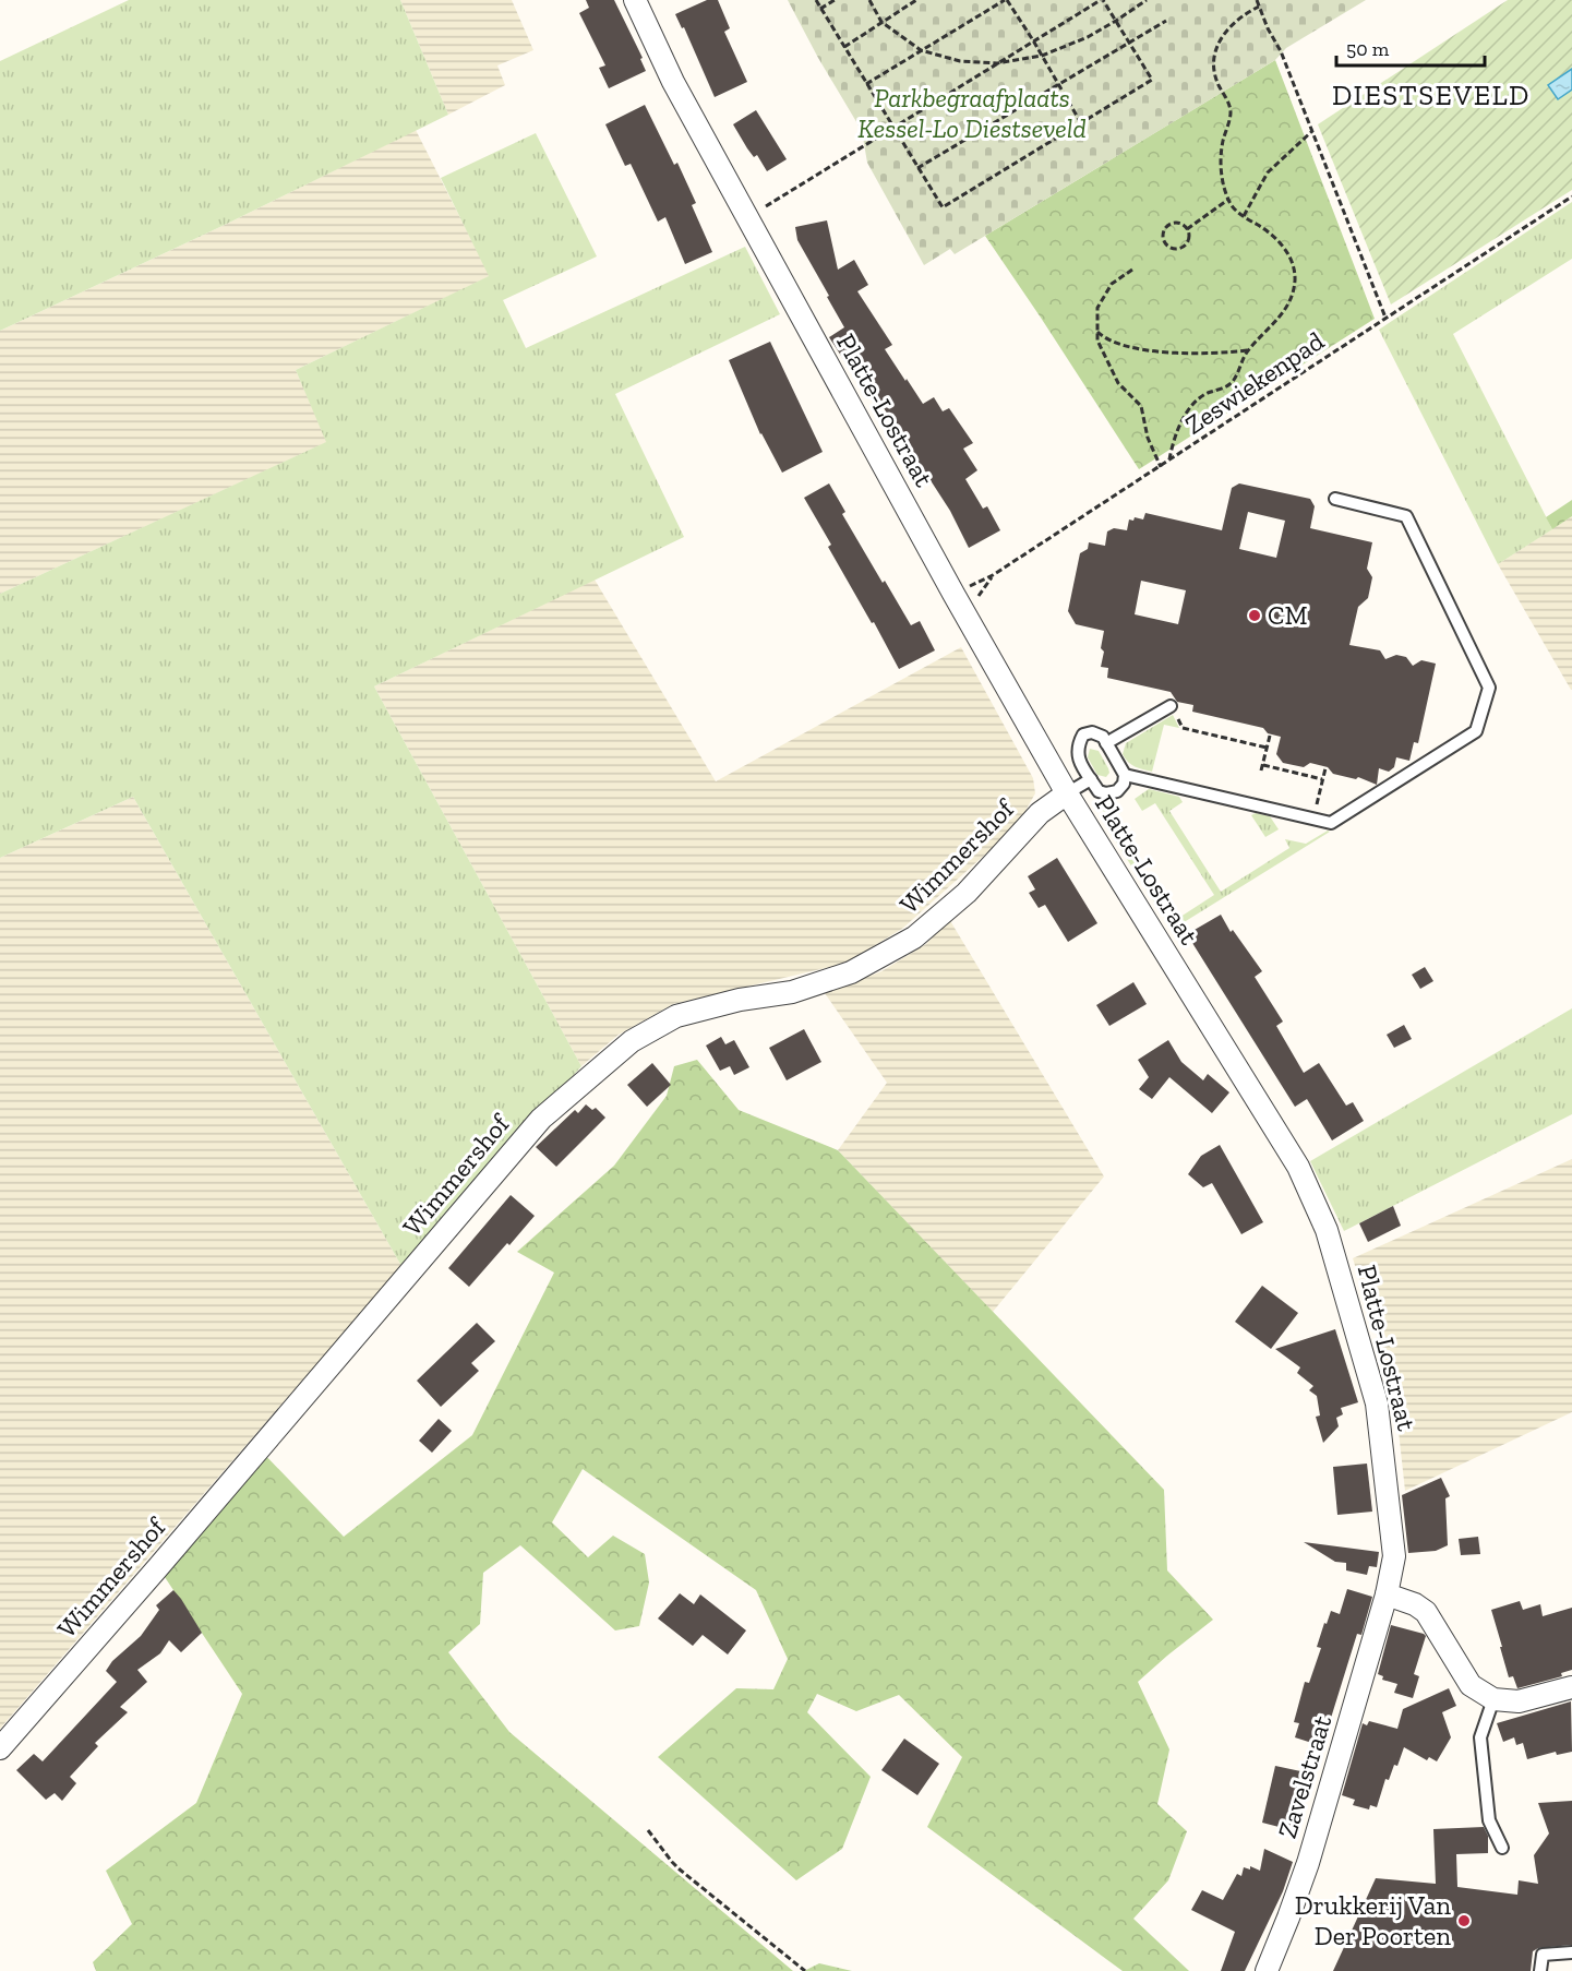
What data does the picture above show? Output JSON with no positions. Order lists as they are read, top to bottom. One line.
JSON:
{"streets":{"street":["Platte-Lostraat","Wimmershof","Zavelstraat"],"path":["Zeswiekenpad"]},"crossings":[["Zeswiekenpad","Platte-Lostraat"],["Platte-Lostraat","Wimmershof"],["Platte-Lostraat","Zavelstraat"]],"districts":["DIESTSEVELD"],"parks":["Parkbegraafplaats Kessel-Lo Diestseveld"],"places":["CM","Drukkerij Van Der Poorten"],"scale_bar":"50 m"}
